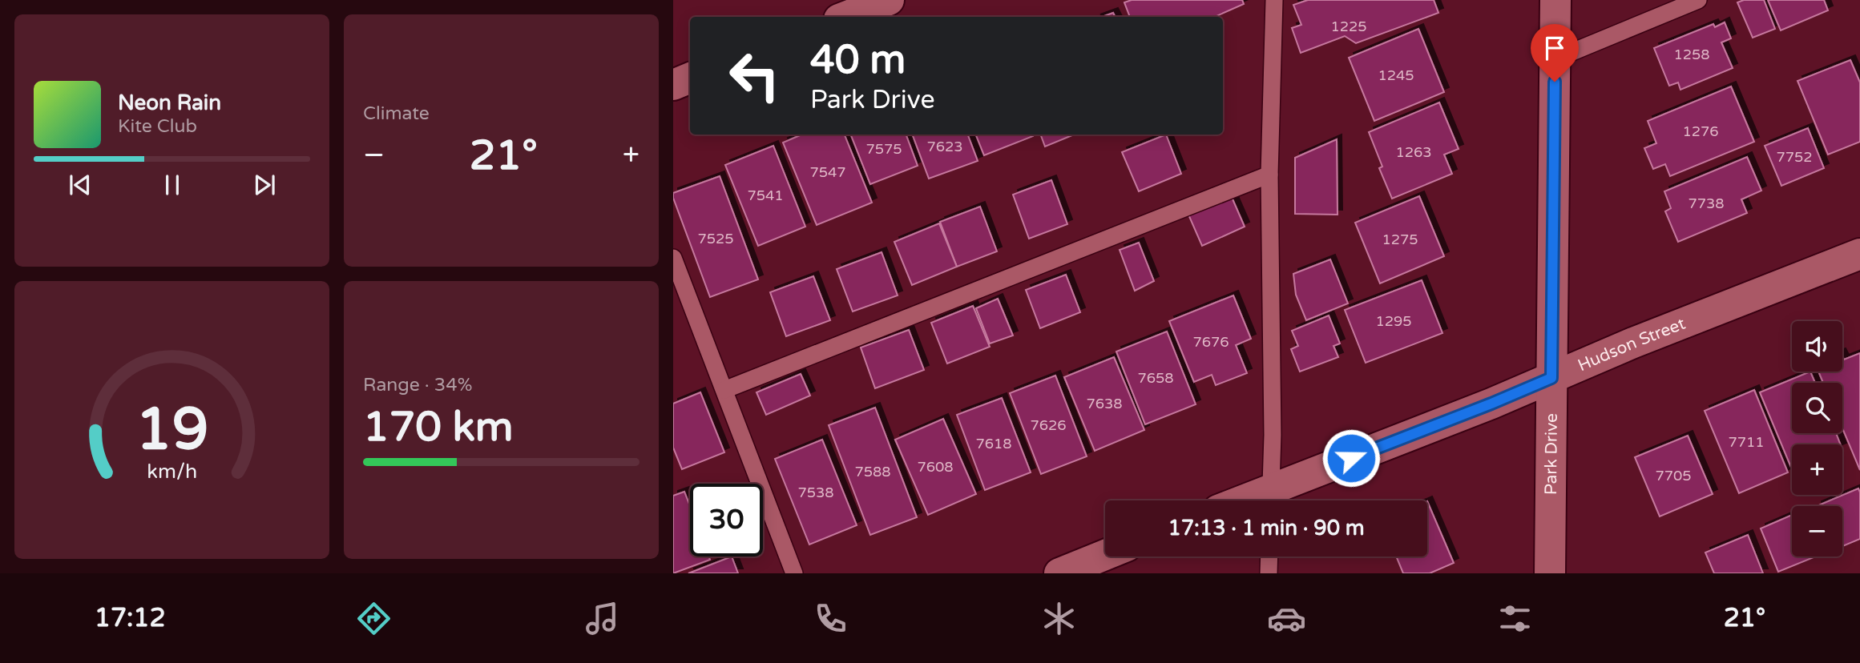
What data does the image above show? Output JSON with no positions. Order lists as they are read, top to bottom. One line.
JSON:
{"streets":{"street":["Hudson Street","Park Drive"]},"crossings":[["Hudson Street","Park Drive"]],"house_numbers":["1225","1258","1245","1276","7623","7575","1263","7752","7547","7541","7738","7525","1275","1295","7676","7658","7638","7626","7711","7618","7608","7588","7705","7538"],"page":{"tile":["Climate",["Range · 34%","170 km"]],"turn":["40 m","Park Drive"],"song":["Neon Rain","Kite Club"],"heat":["−","21°","+"],"map_buttons":["+","−"],"limit":"30","trip":"17:13 · 1 min · 90 m","tabs":["17:12","21°"],"gauge":["19","km/h"]}}
